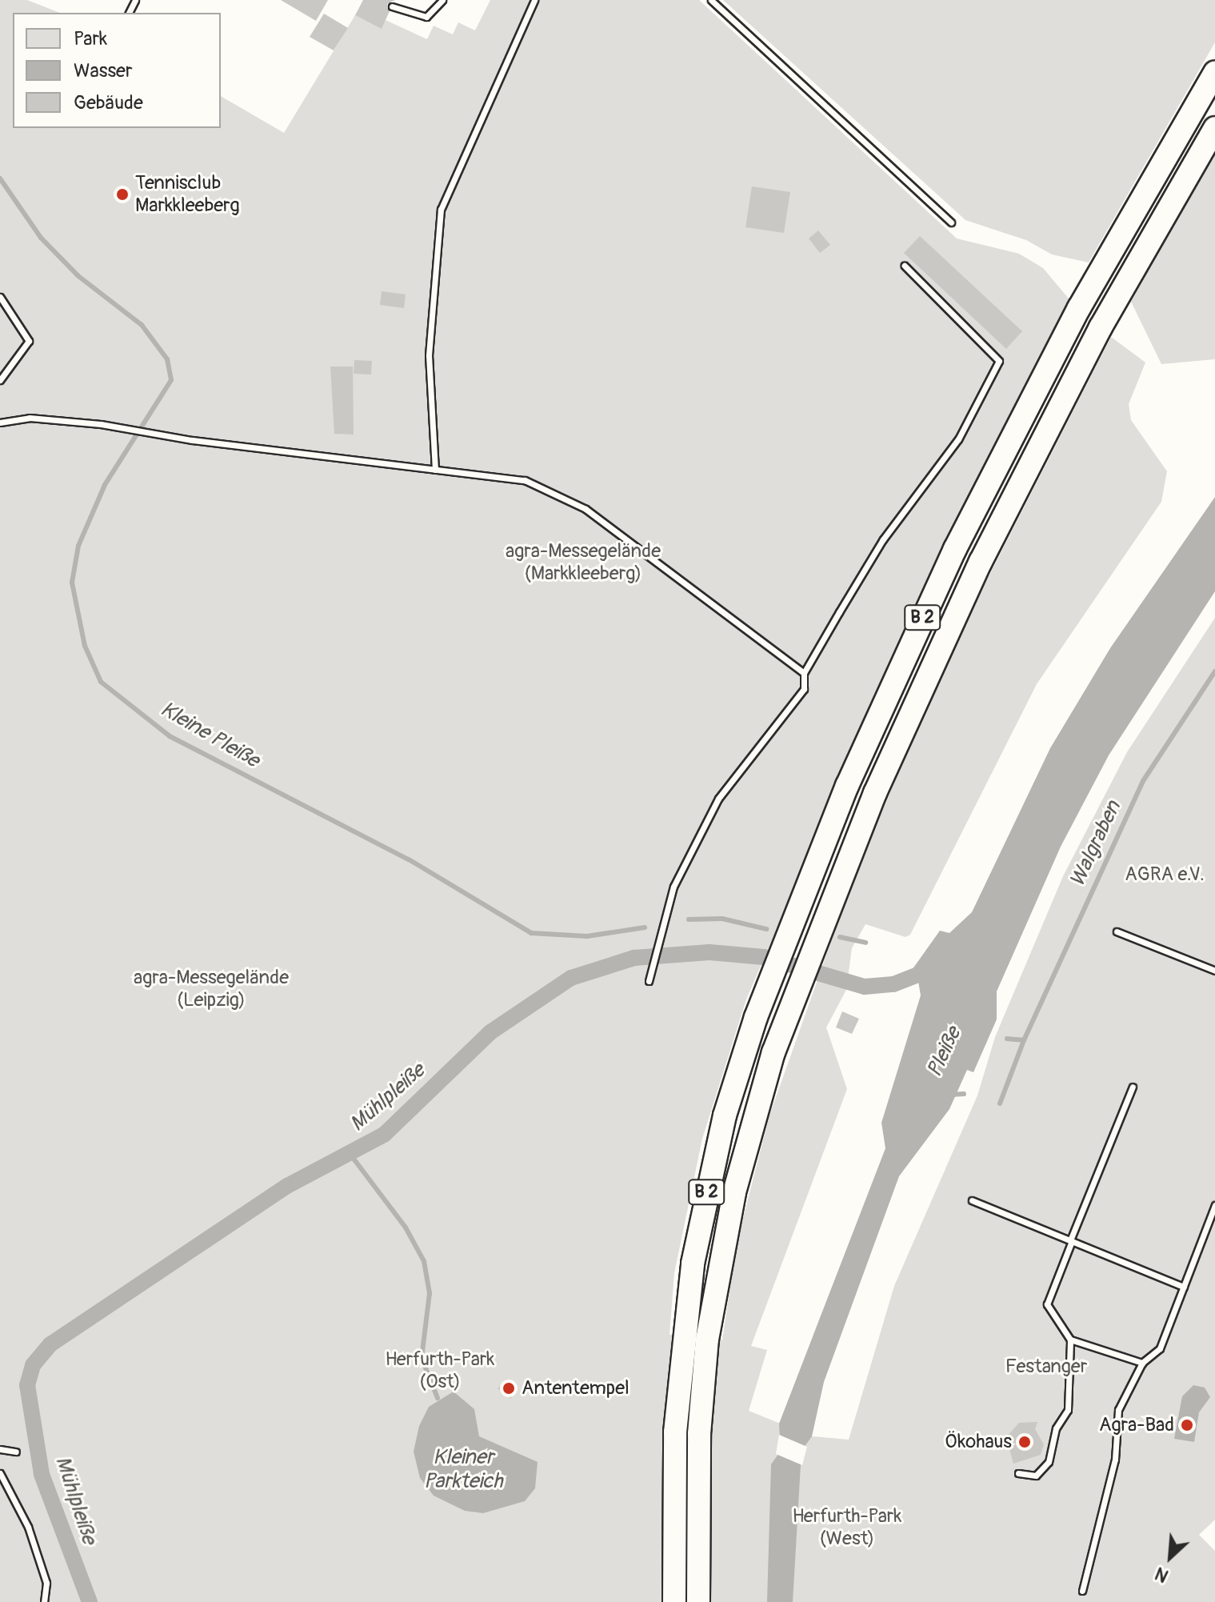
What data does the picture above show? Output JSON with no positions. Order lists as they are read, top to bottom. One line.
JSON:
{"streets":{"highway":["B 2"]},"water":["Kleine Pleiße","Walgraben","Pleiße","Mühlpleiße","Kleiner Parkteich"],"parks":["agra-Messegelände (Markkleeberg)","AGRA e.V.","agra-Messegelände (Leipzig)","Herfurth-Park (Ost)","Festanger","Herfurth-Park (West)"],"places":["Tennisclub Markkleeberg","Antentempel","Agra-Bad","Ökohaus"],"legend":["Park","Wasser","Gebäude"],"north":"bottom left"}
